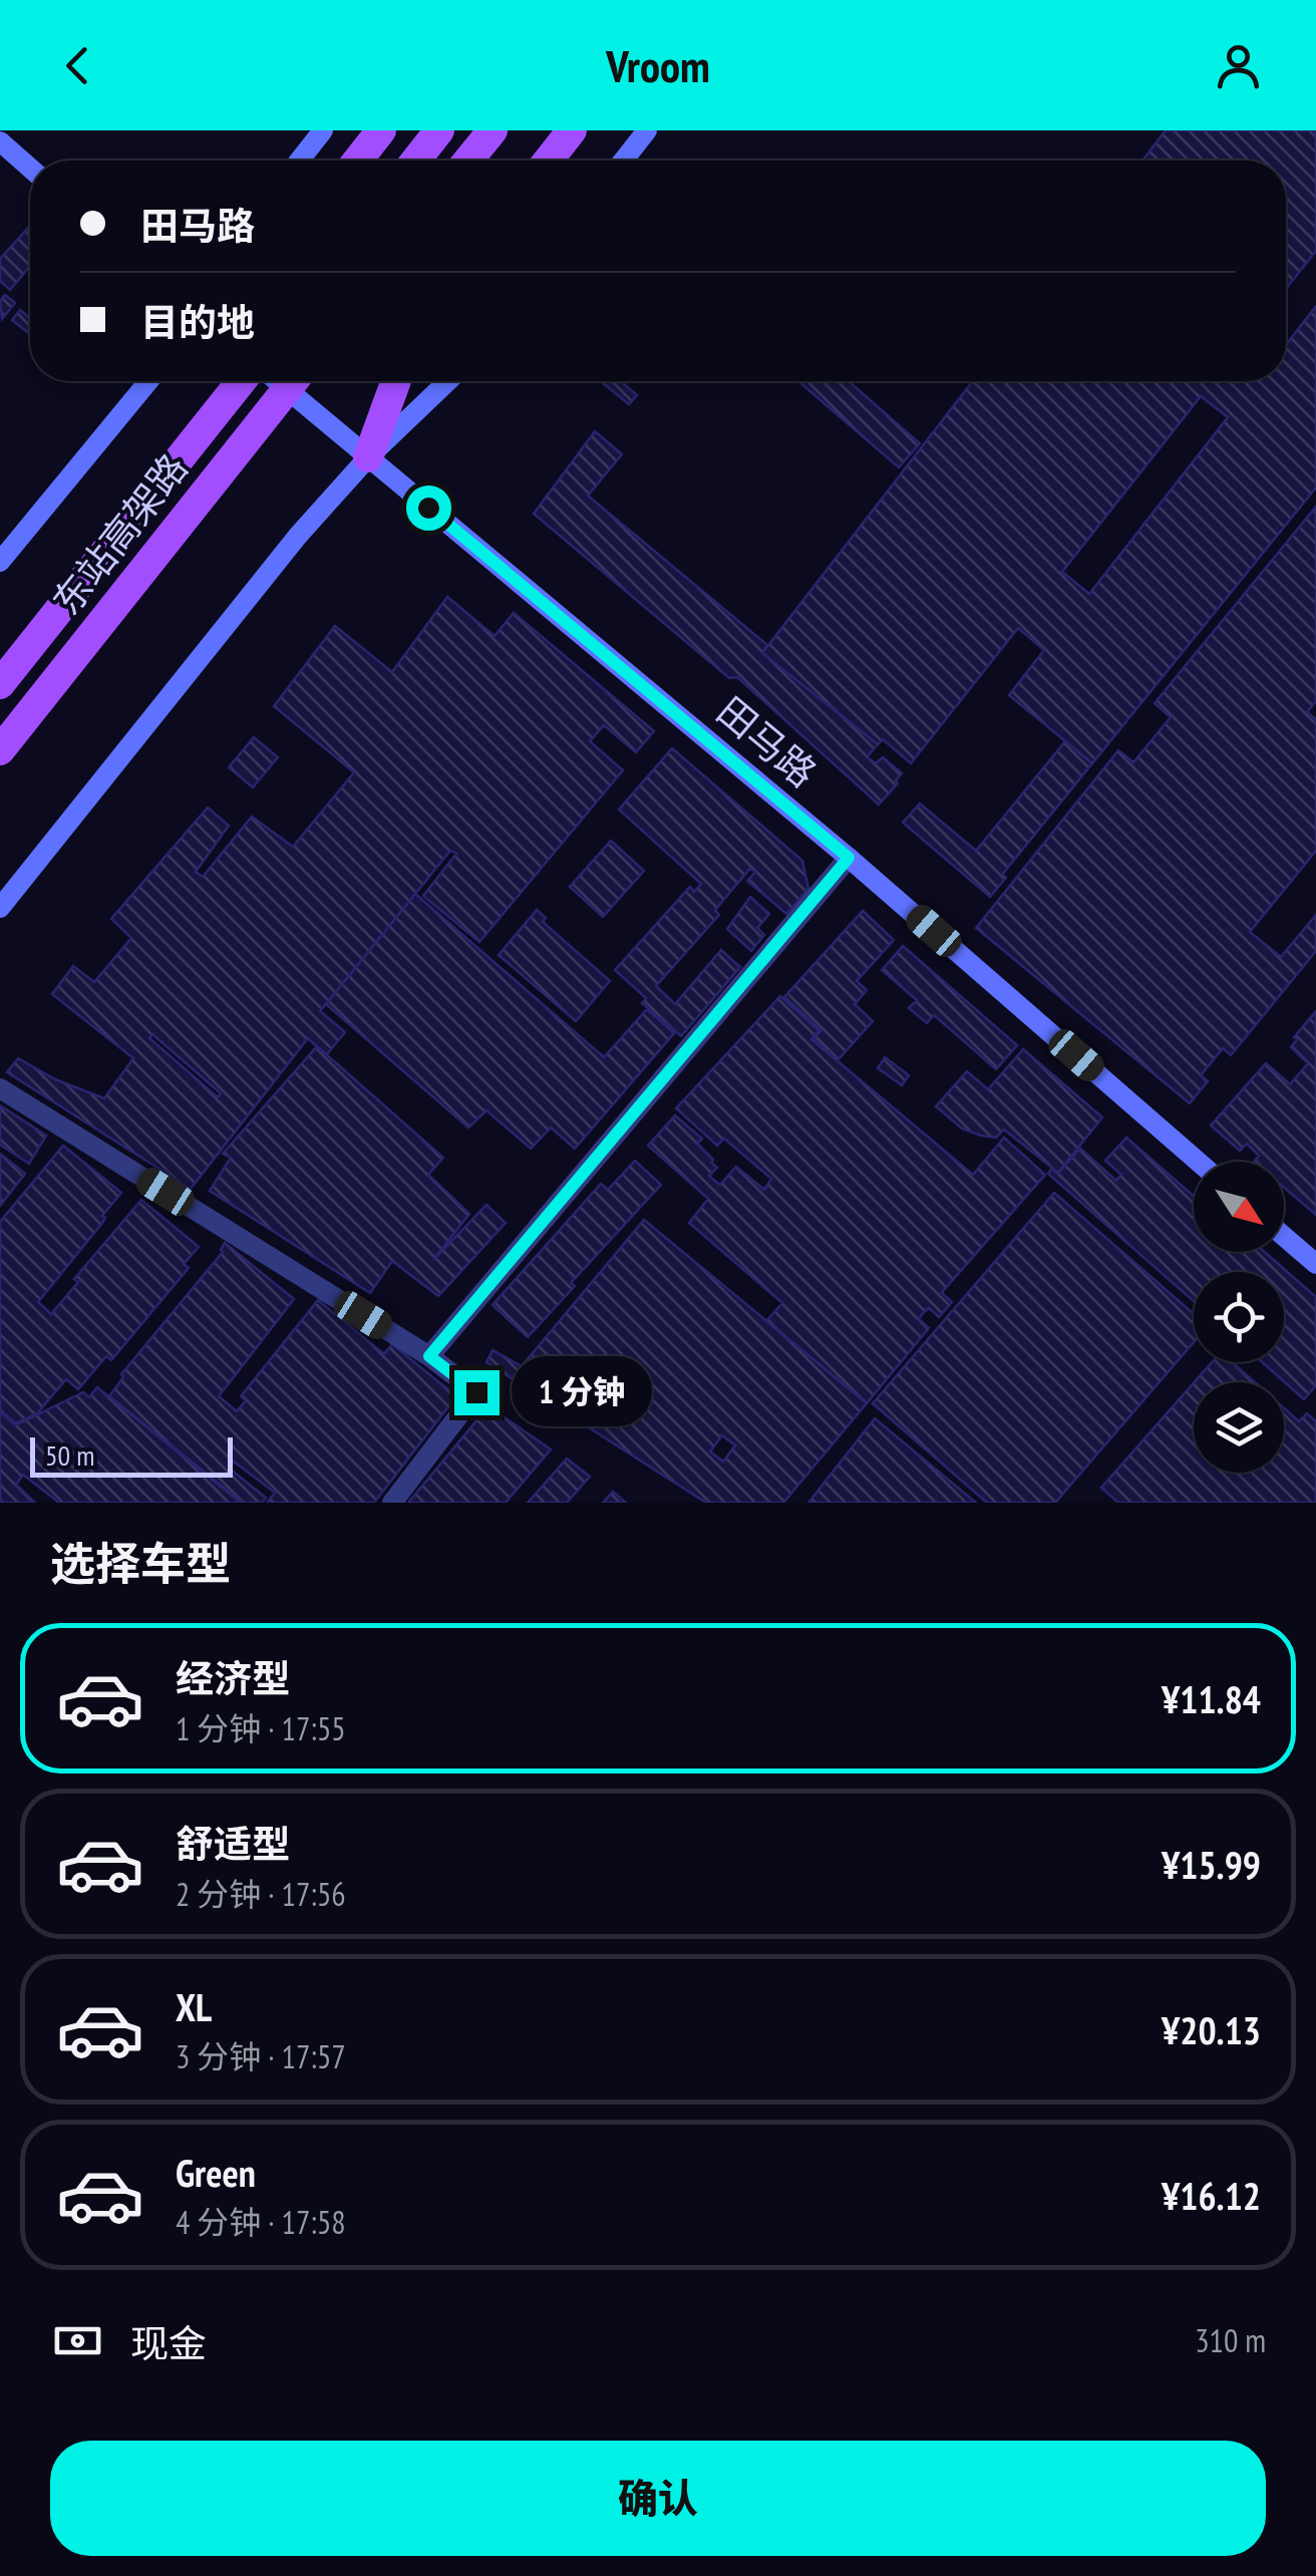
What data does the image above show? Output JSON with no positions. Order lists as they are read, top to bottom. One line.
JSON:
{"streets":{"main road":["东站高架路"],"street":["田马路"]},"scale_bar":"50 m","north":"bottom right","page":{"header":"Vroom","banner":["田马路","目的地"],"bubble":"1 分钟","scale":"50 m","heading":"选择车型","list":[{"name":"经济型","note":"1 分钟 · 17:55","value":"¥11.84"},{"name":"舒适型","note":"2 分钟 · 17:56","value":"¥15.99"},{"name":"XL","note":"3 分钟 · 17:57","value":"¥20.13"},{"name":"Green","note":"4 分钟 · 17:58","value":"¥16.12"}],"pay":["现金","310 m"],"buttons":"确认"}}
